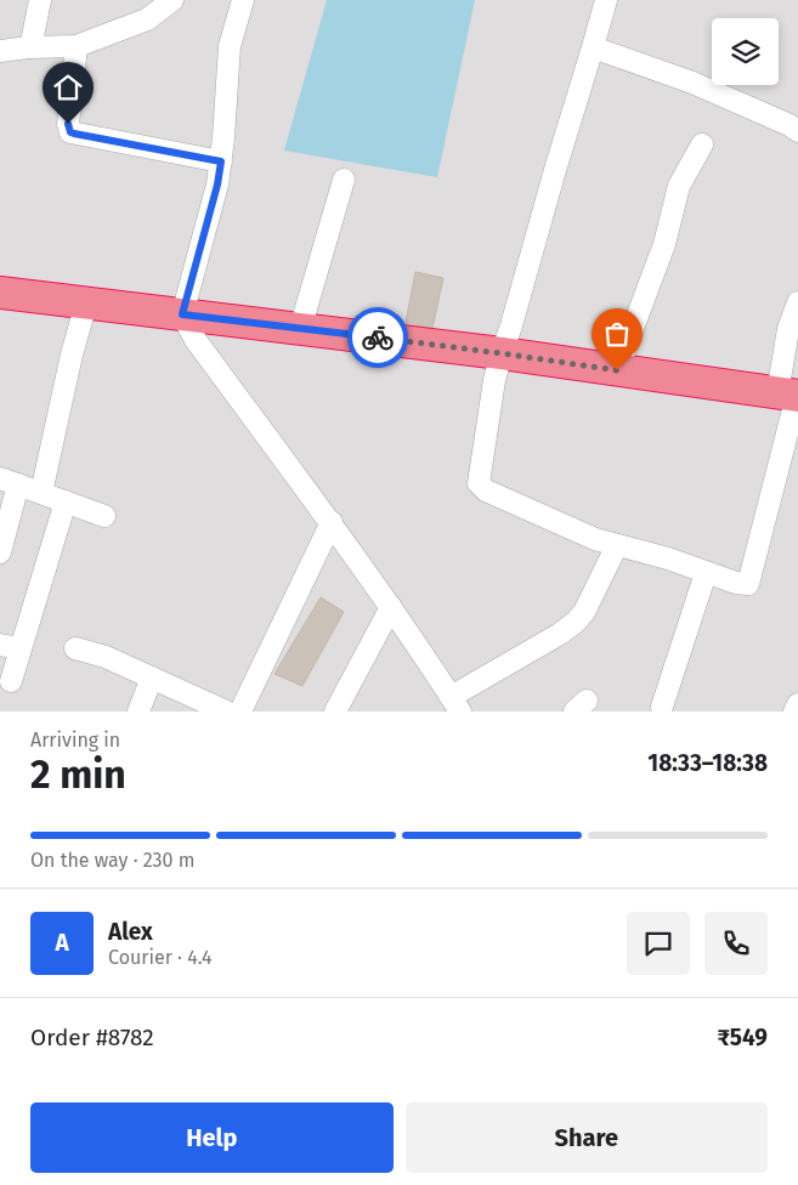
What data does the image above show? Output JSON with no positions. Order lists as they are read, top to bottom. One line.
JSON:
{"page":{"heading":["2 min","Arriving in","18:33–18:38"],"panel":["Alex","Courier · 4.4","Order #8782","₹549"],"bar":"On the way · 230 m","round":"A","buttons":["Help","Share"]}}
